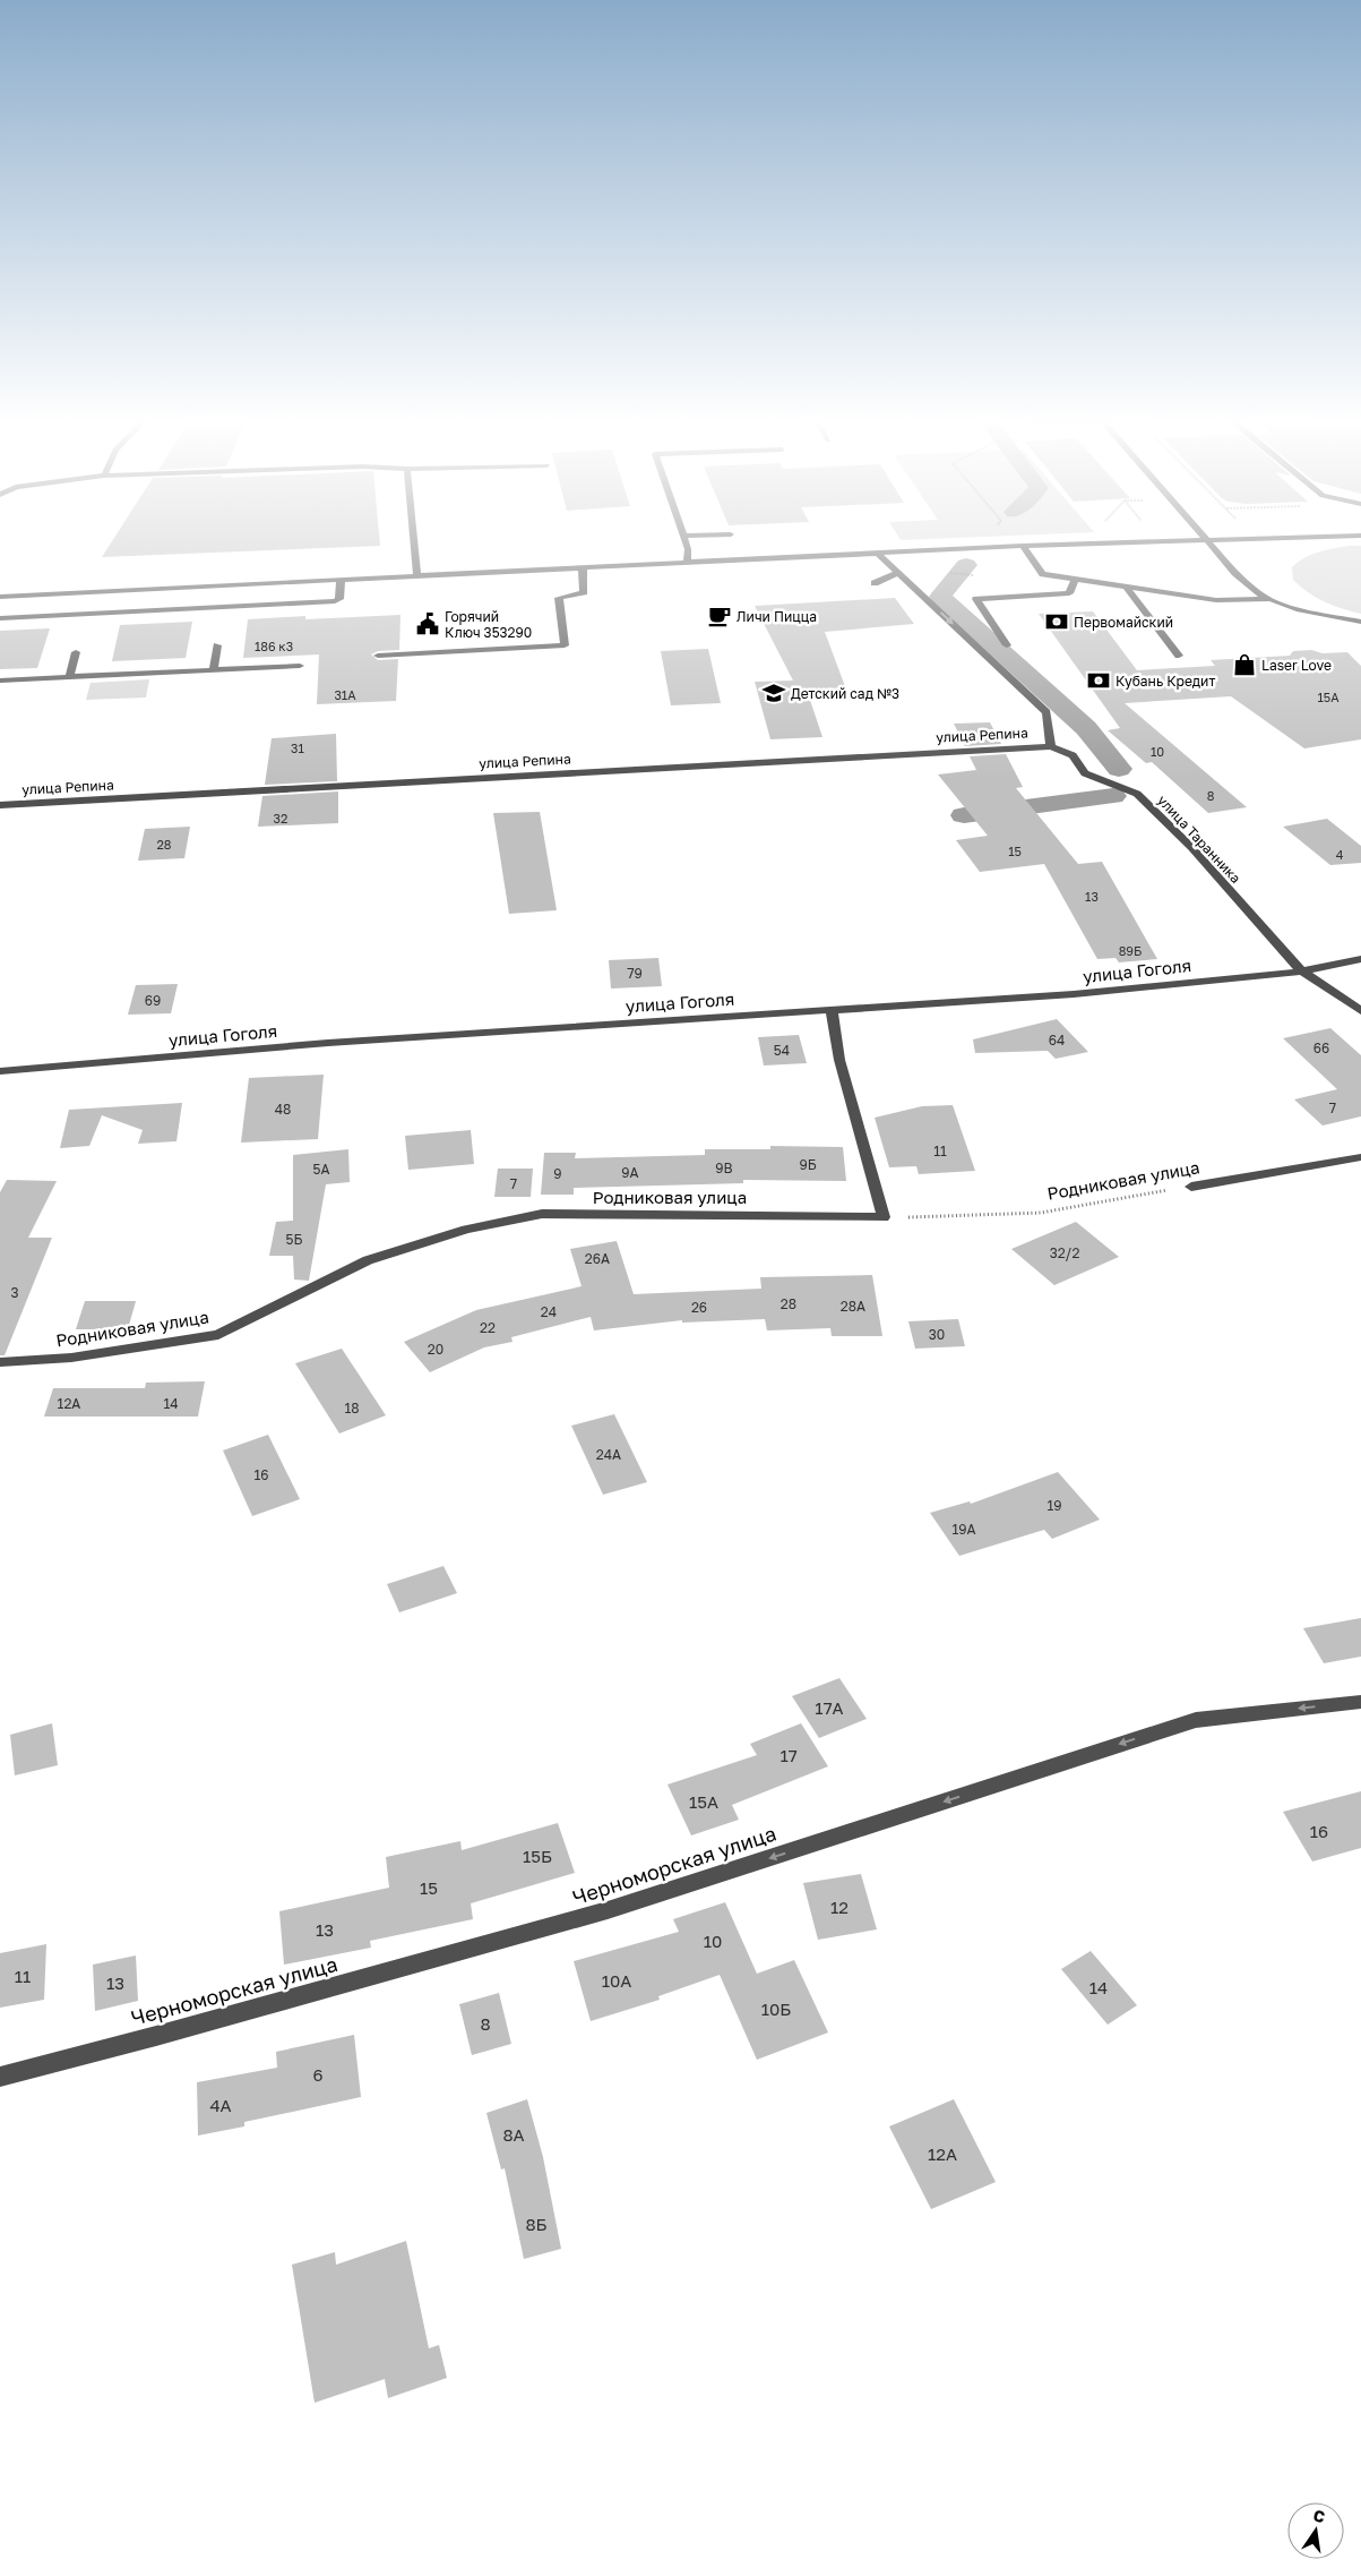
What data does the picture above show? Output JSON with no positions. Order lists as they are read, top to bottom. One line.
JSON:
{"streets":{"street":["улица Репина","улица Таранника","улица Гоголя","Родниковая улица","Черноморская улица"]},"crossings":[["улица Репина","улица Таранника"],["улица Таранника","улица Гоголя"]],"one_way":["Черноморская улица"],"places":{"cafe":["Личи Пицца"],"bank":["Первомайский","Кубань Кредит"],"public building":["Горячий Ключ 353290"],"shop":["Laser Love"],"school or university":["Детский сад №3"]},"house_numbers":["186 к3","31А","15А","31","10","8","32","28","15","4","13","89Б","79","69","64","66","54","7","48","11","9Б","9В","5А","9А","9","7","5Б","32/2","26А","3","28","28А","26","24","22","30","20","12А","14","18","24А","16","19","19А","17А","17","15А","16","15Б","15","12","13","10","11","10А","13","14","10Б","8","6","4А","8А","12А","8Б"],"north":"top"}
